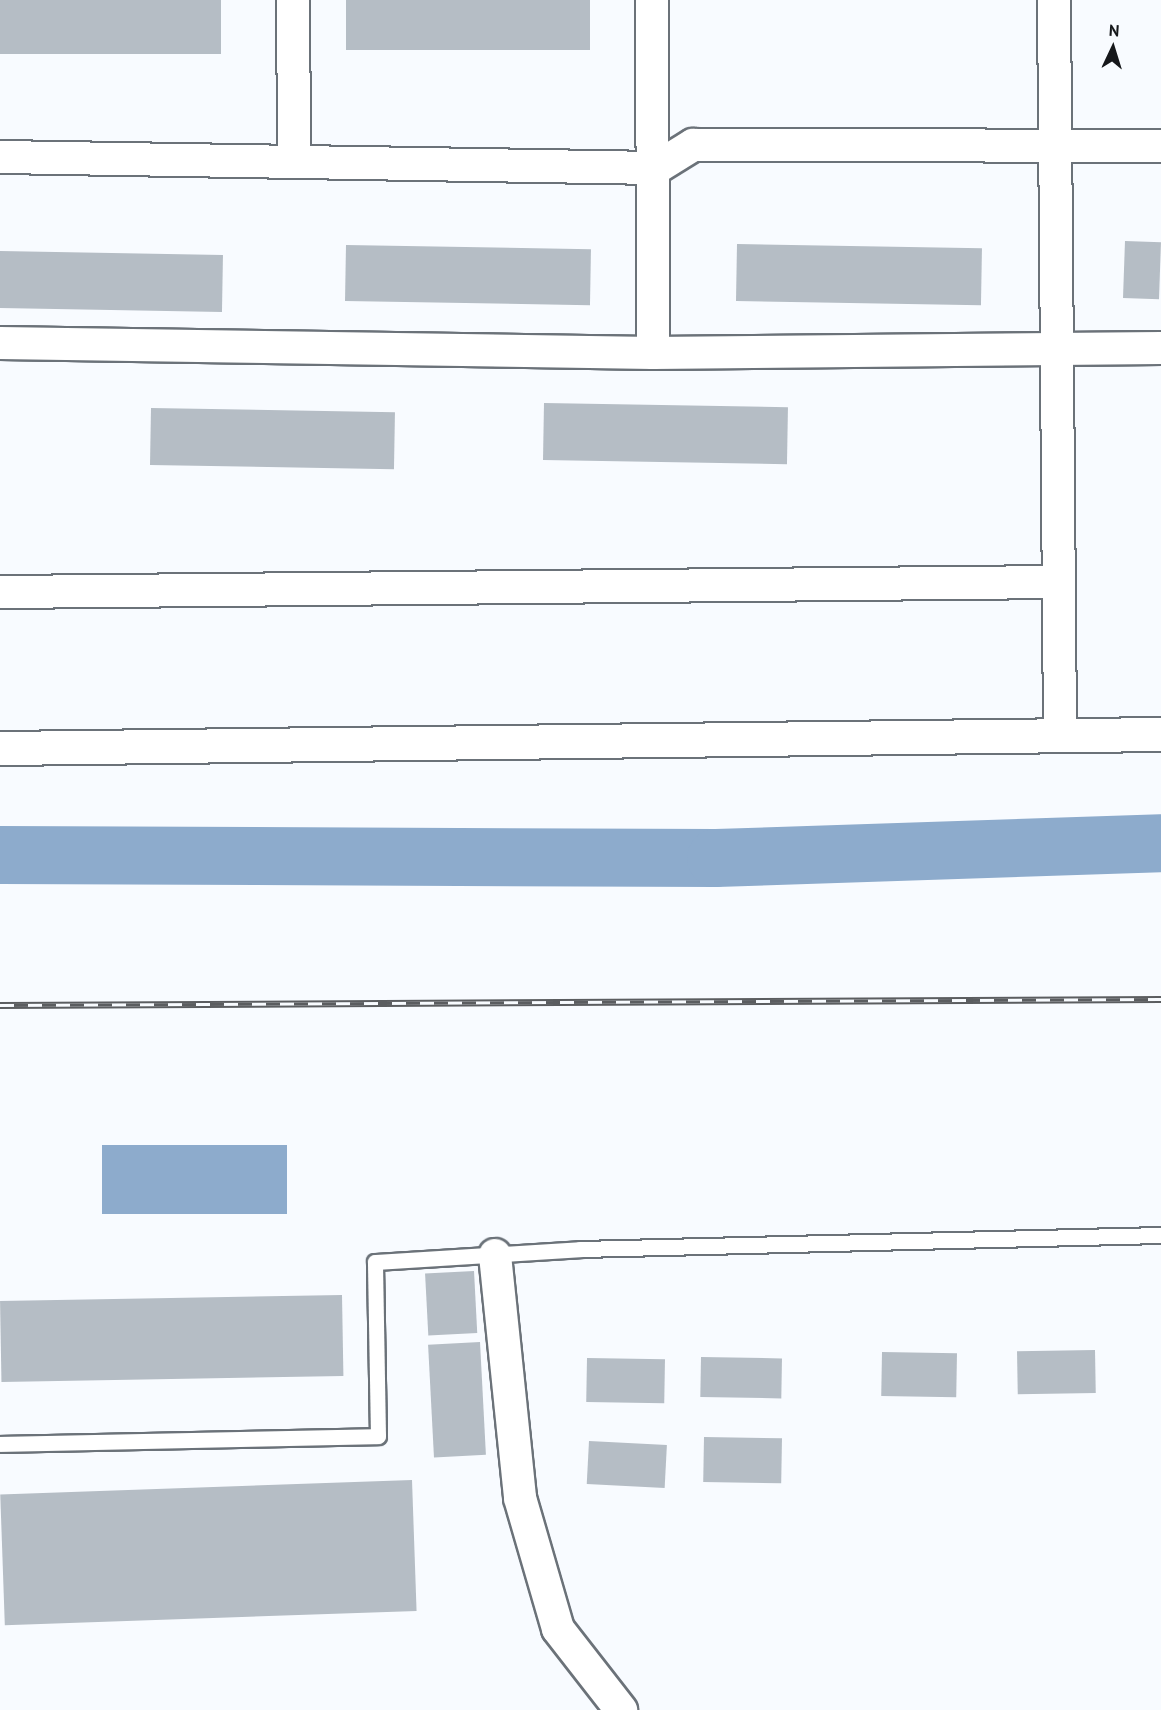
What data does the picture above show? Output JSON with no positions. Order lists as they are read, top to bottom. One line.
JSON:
{"north":"top"}
